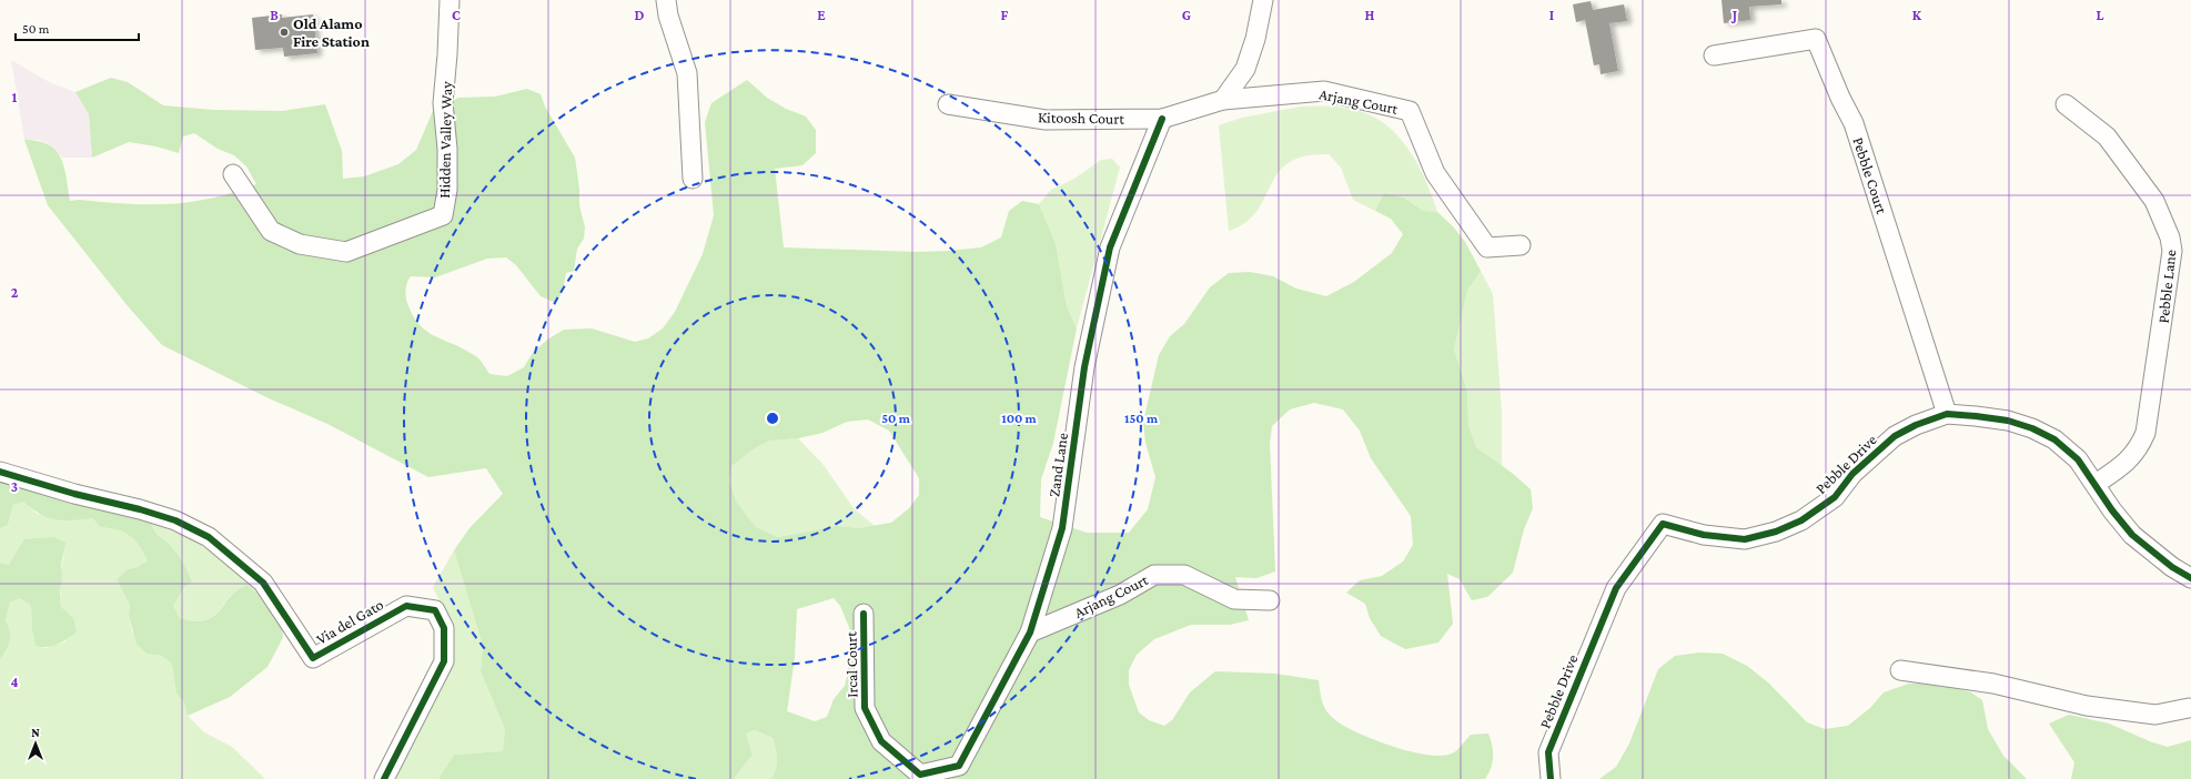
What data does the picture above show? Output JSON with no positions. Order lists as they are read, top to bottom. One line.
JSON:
{"streets":{"street":["Arjang Court","Kitoosh Court","Hidden Valley Way","Pebble Court","Pebble Lane","Pebble Drive","Zand Lane","Via del Gato","Ircal Court"]},"crossings":[["Arjang Court","Kitoosh Court"],["Arjang Court","Zand Lane"],["Kitoosh Court","Zand Lane"],["Pebble Court","Pebble Drive"],["Pebble Lane","Pebble Drive"],["Zand Lane","Ircal Court"]],"places":["Old Alamo Fire Station"],"scale_bar":"50 m","north":"top","grid":{"columns":["B","C","D","E","F","G","H","I","J","K","L"],"rows":["1","2","3","4"]},"rings":["50 m","100 m","150 m"]}
